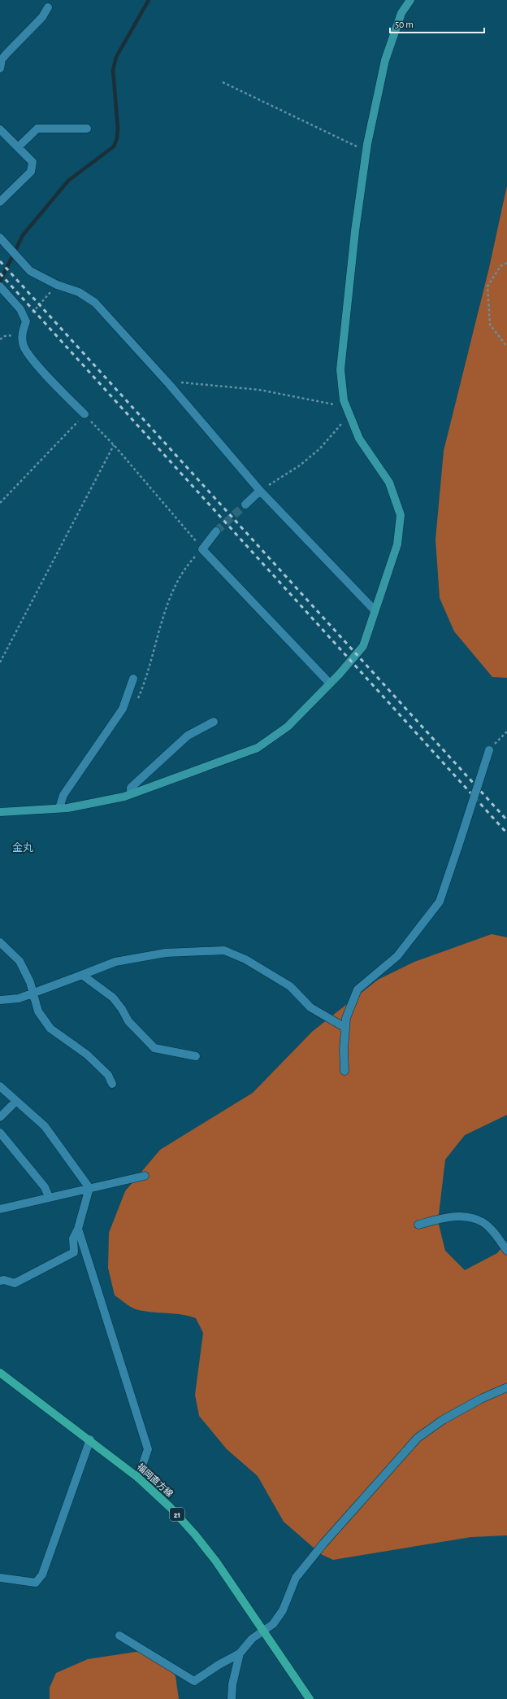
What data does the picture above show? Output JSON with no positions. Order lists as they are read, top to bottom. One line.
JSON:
{"streets":{"main road":["福岡直方線","21"]},"districts":["金丸"],"scale_bar":"50 m"}
